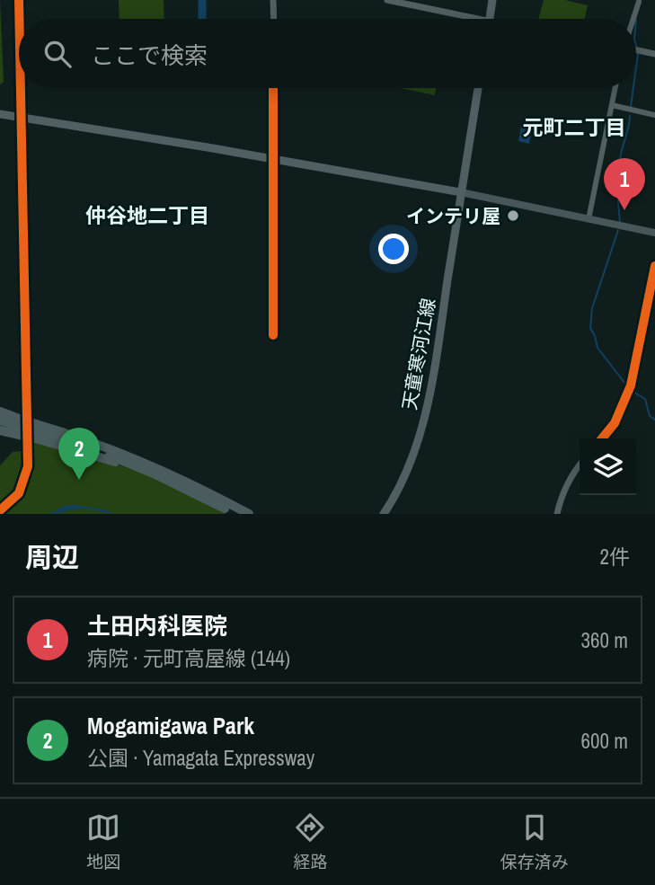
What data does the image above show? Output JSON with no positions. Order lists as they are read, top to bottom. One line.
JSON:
{"streets":{"main road":["天童寒河江線"]},"districts":["元町二丁目","仲谷地二丁目"],"places":["インテリ屋"],"page":{"search":"ここで検索","pins":["1","2"],"heading":["周辺","2件"],"list":[{"mark":"1","name":"土田内科医院","note":"病院 · 元町高屋線 (144)","value":"360 m"},{"mark":"2","name":"Mogamigawa Park","note":"公園 · Yamagata Expressway","value":"600 m"}],"nav":["地図","経路","保存済み"]}}
